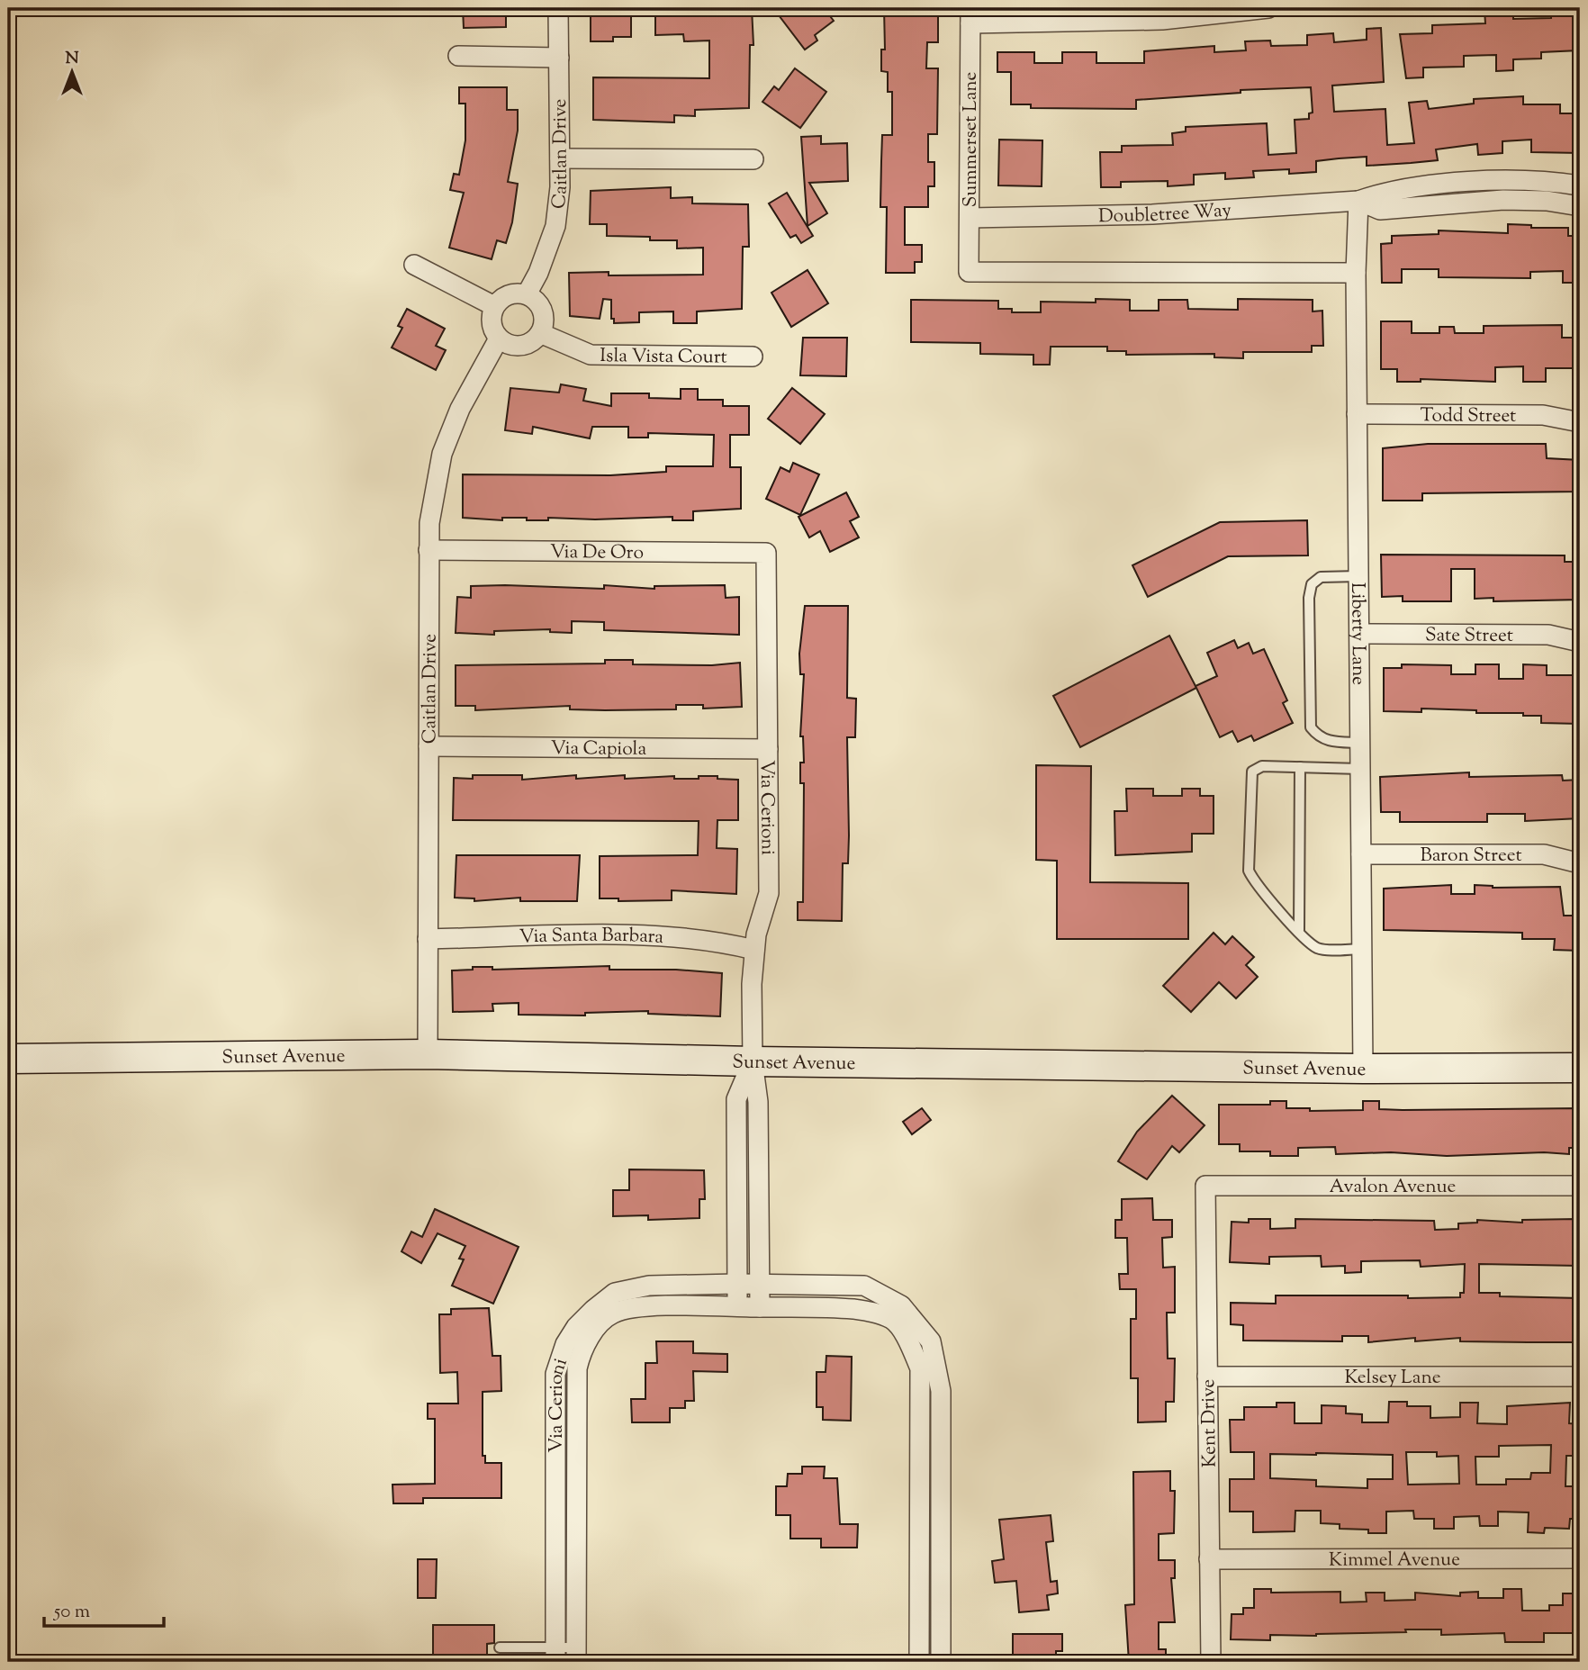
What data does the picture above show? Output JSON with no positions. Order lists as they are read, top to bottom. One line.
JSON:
{"streets":{"main road":["Sunset Avenue"],"street":["Summerset Lane","Caitlan Drive","Doubletree Way","Isla Vista Court","Todd Street","Via De Oro","Liberty Lane","Sate Street","Via Capiola","Via Cerioni","Baron Street","Via Santa Barbara","Avalon Avenue","Kelsey Lane","Kent Drive","Kimmel Avenue"]},"crossings":[["Summerset Lane","Doubletree Way"],["Summerset Lane","Liberty Lane"],["Caitlan Drive","Isla Vista Court"],["Caitlan Drive","Via De Oro"],["Caitlan Drive","Via Capiola"],["Caitlan Drive","Via Santa Barbara"],["Caitlan Drive","Sunset Avenue"],["Doubletree Way","Liberty Lane"],["Todd Street","Liberty Lane"],["Via De Oro","Via Cerioni"],["Liberty Lane","Sate Street"],["Liberty Lane","Baron Street"],["Liberty Lane","Sunset Avenue"],["Via Capiola","Via Cerioni"],["Via Cerioni","Via Santa Barbara"],["Via Cerioni","Sunset Avenue"],["Avalon Avenue","Kent Drive"],["Kelsey Lane","Kent Drive"],["Kent Drive","Kimmel Avenue"]],"scale_bar":"50 m","north":"top"}
